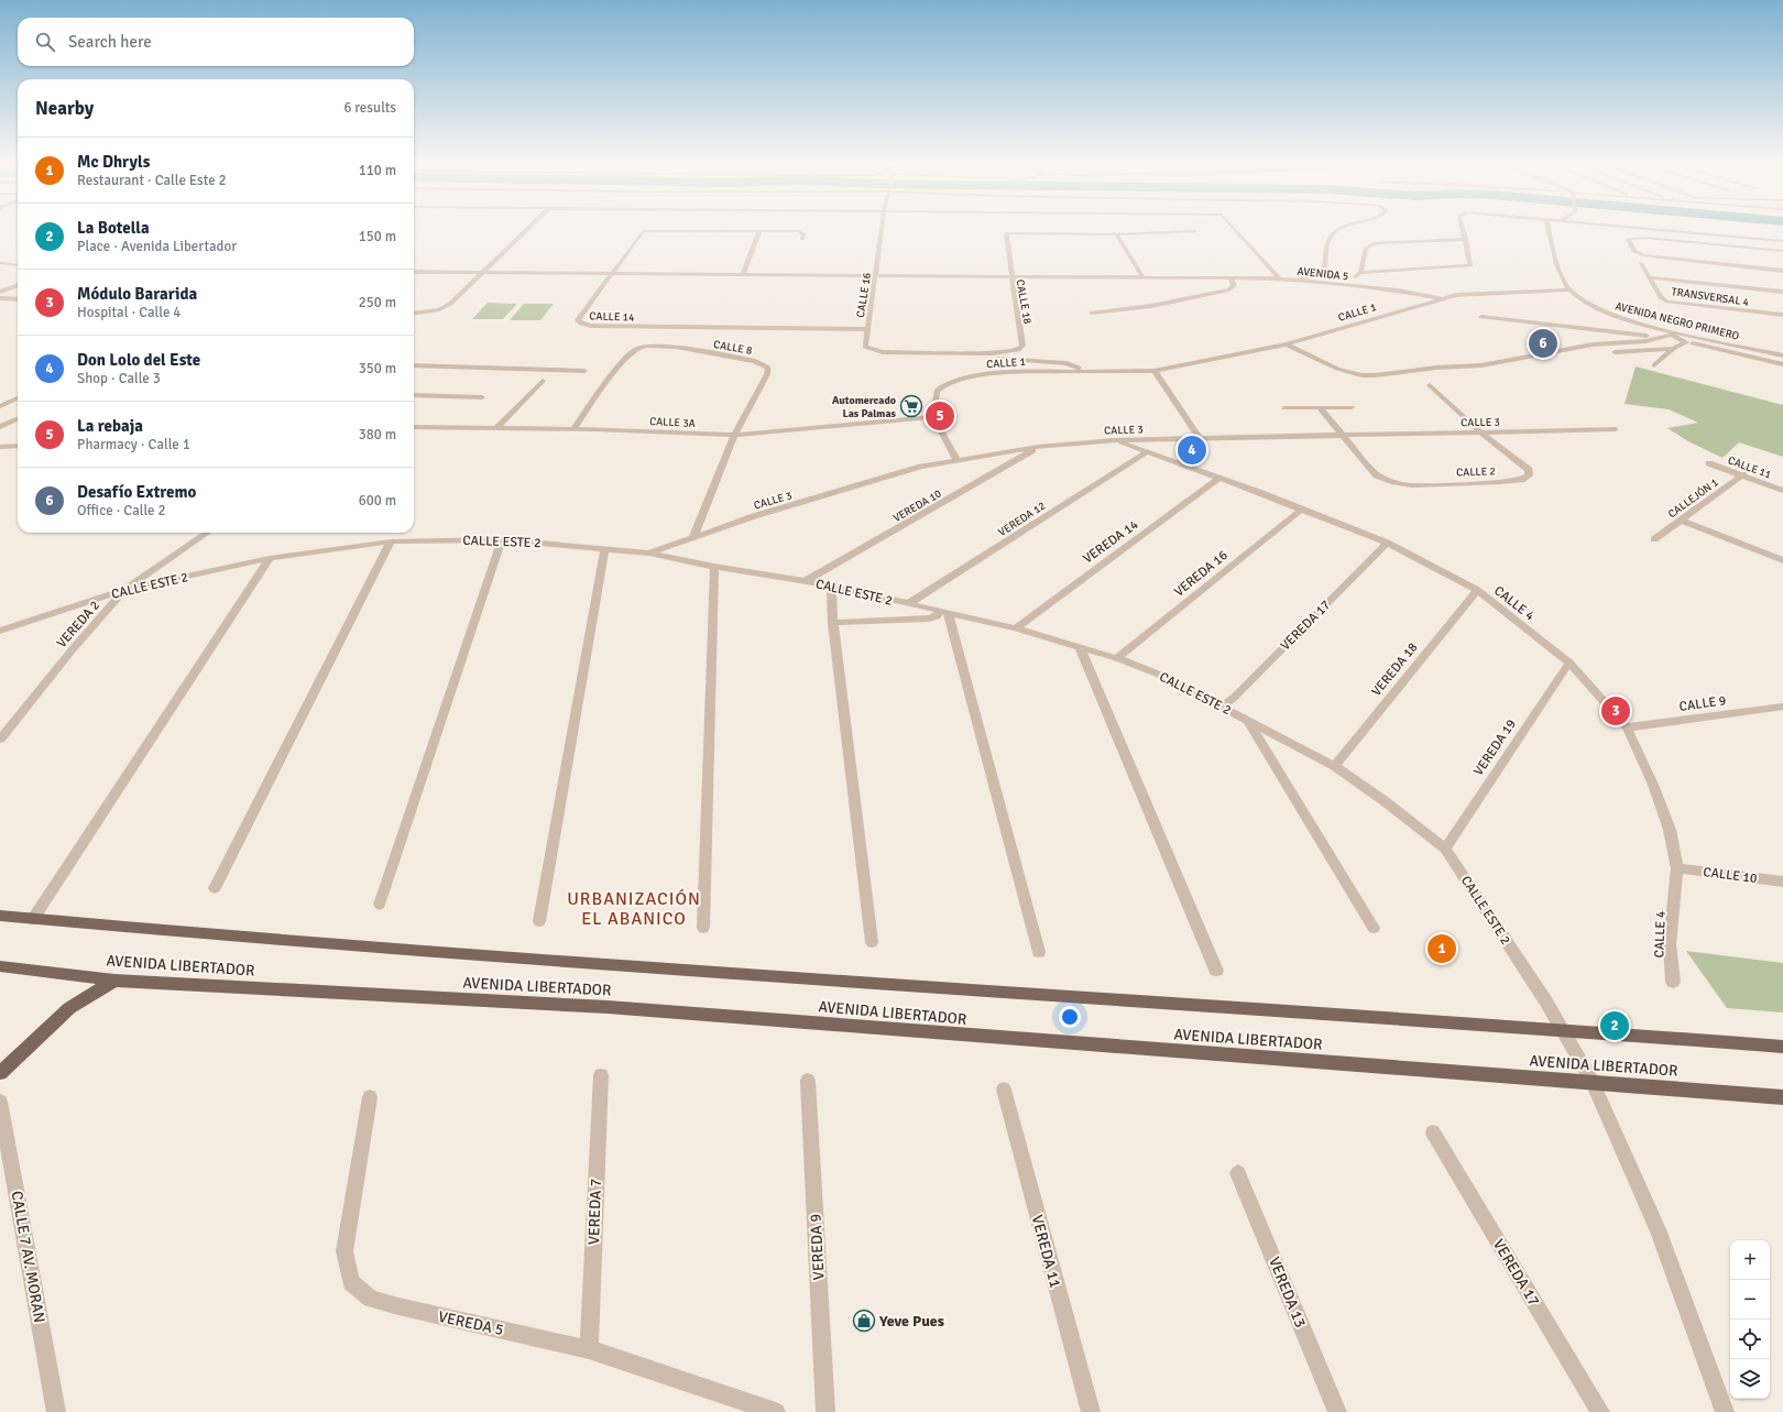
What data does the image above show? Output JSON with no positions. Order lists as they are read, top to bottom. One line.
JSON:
{"streets":{"main road":["AVENIDA LIBERTADOR"],"street":["AVENIDA 5","CALLE 16","TRANSVERSAL 4","CALLE 18","CALLE 1","CALLE 14","AVENIDA NEGRO PRIMERO","CALLE 8","CALLE 3A","CALLE 3","CALLE 11","CALLE 2","CALLEJÓN 1","VEREDA 10","VEREDA 12","CALLE ESTE 2","VEREDA 14","VEREDA 16","CALLE 4","VEREDA 2","VEREDA 17","VEREDA 18","CALLE 9","VEREDA 19","CALLE 10","VEREDA 7","VEREDA 9","VEREDA 11","CALLE 7 AV. MORAN","VEREDA 13","VEREDA 5"]},"crossings":[["AVENIDA 5","CALLE 16"],["AVENIDA 5","CALLE 18"],["AVENIDA 5","CALLE 1"],["AVENIDA 5","CALLE 14"],["CALLE 16","CALLE 18"],["CALLE 16","CALLE 14"],["CALLE 1","AVENIDA NEGRO PRIMERO"],["CALLE 1","CALLE 3A"],["CALLE 8","CALLE 3A"],["CALLE 8","CALLE 3"],["CALLE 3","CALLE 2"],["CALLE 3","VEREDA 10"],["CALLE 3","CALLE ESTE 2"],["CALLE 3","CALLE 4"],["CALLE 11","CALLEJÓN 1"],["VEREDA 10","CALLE ESTE 2"],["VEREDA 12","CALLE ESTE 2"],["VEREDA 12","CALLE 4"],["CALLE ESTE 2","VEREDA 14"],["CALLE ESTE 2","VEREDA 16"],["CALLE ESTE 2","VEREDA 2"],["CALLE ESTE 2","VEREDA 17"],["CALLE ESTE 2","VEREDA 18"],["CALLE ESTE 2","VEREDA 19"],["CALLE ESTE 2","AVENIDA LIBERTADOR"],["VEREDA 14","CALLE 4"],["VEREDA 16","CALLE 4"],["CALLE 4","VEREDA 17"],["CALLE 4","VEREDA 18"],["CALLE 4","CALLE 9"],["CALLE 4","VEREDA 19"],["CALLE 4","CALLE 10"],["VEREDA 7","VEREDA 5"]],"districts":["URBANIZACIÓN EL ABANICO"],"places":{"supermarket":["Automercado Las Palmas"],"shop":["Yeve Pues"]},"page":{"search":"Search here","heading":["Nearby","6 results"],"list":[{"mark":"1","name":"Mc Dhryls","note":"Restaurant · Calle Este 2","value":"110 m"},{"mark":"2","name":"La Botella","note":"Place · Avenida Libertador","value":"150 m"},{"mark":"3","name":"Módulo Bararida","note":"Hospital · Calle 4","value":"250 m"},{"mark":"4","name":"Don Lolo del Este","note":"Shop · Calle 3","value":"350 m"},{"mark":"5","name":"La rebaja","note":"Pharmacy · Calle 1","value":"380 m"},{"mark":"6","name":"Desafío Extremo","note":"Office · Calle 2","value":"600 m"}],"pins":["6","5","4","3","1","2"],"map_buttons":["+","−"]}}
